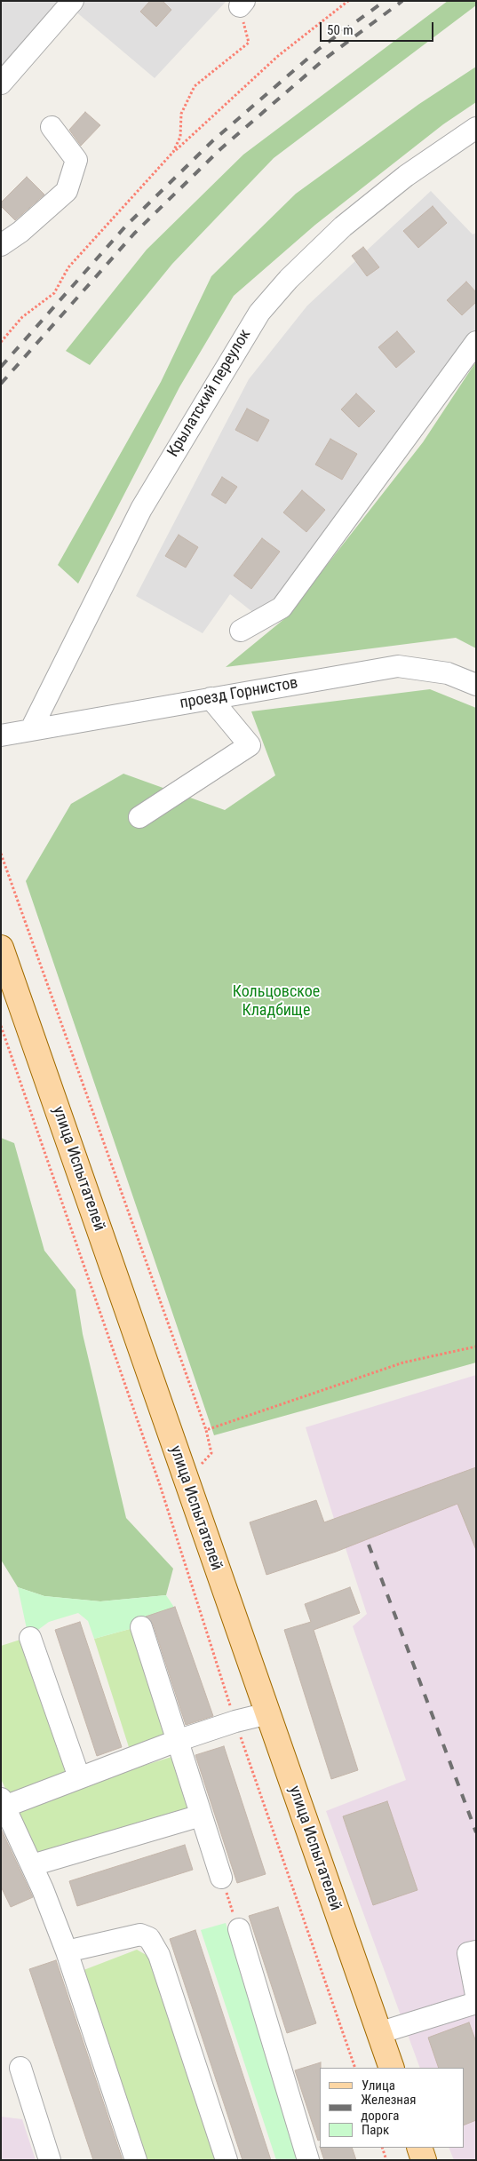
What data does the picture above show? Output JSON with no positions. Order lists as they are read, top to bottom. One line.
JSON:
{"streets":{"main road":["улица Испытателей"],"street":["Крылатский переулок","проезд Горнистов"]},"crossings":[["Крылатский переулок","проезд Горнистов"]],"parks":["Кольцовское Кладбище"],"legend":["Улица","Железная дорога","Парк"],"scale_bar":"50 m"}
